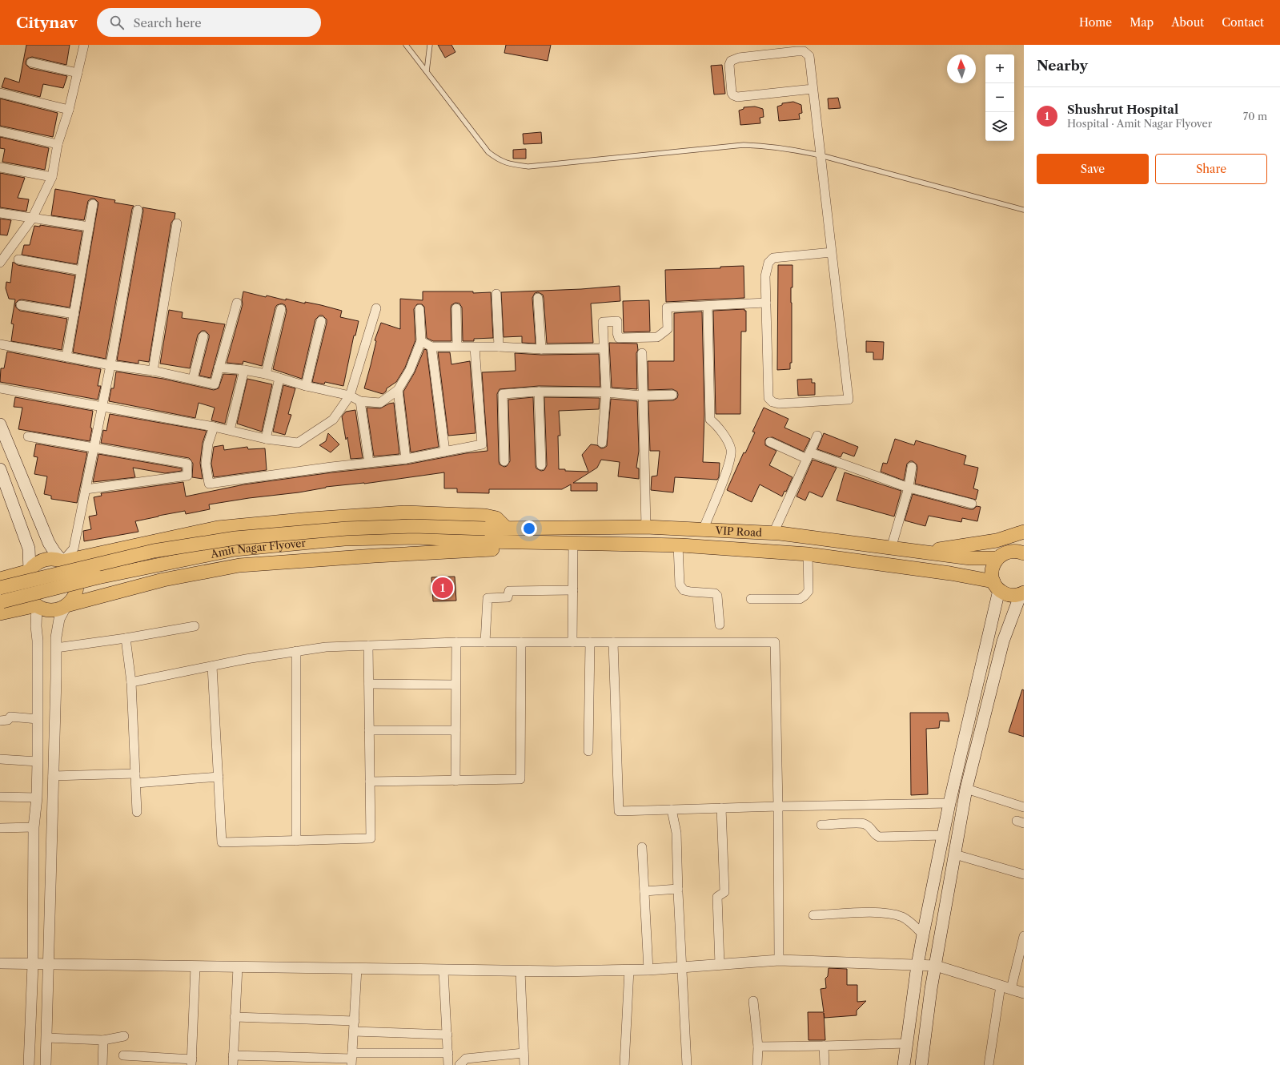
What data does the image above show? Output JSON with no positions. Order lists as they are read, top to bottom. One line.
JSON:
{"streets":{"main road":["VIP Road","Amit Nagar Flyover"]},"crossings":[["VIP Road","Amit Nagar Flyover"]],"north":"top","page":{"header":"Citynav","search":"Search here","nav":["Home","Map","About","Contact"],"heading":"Nearby","map_buttons":["+","−"],"list":[{"mark":"1","name":"Shushrut Hospital","note":"Hospital · Amit Nagar Flyover","value":"70 m"}],"buttons":["Save","Share"],"pins":"1"}}
